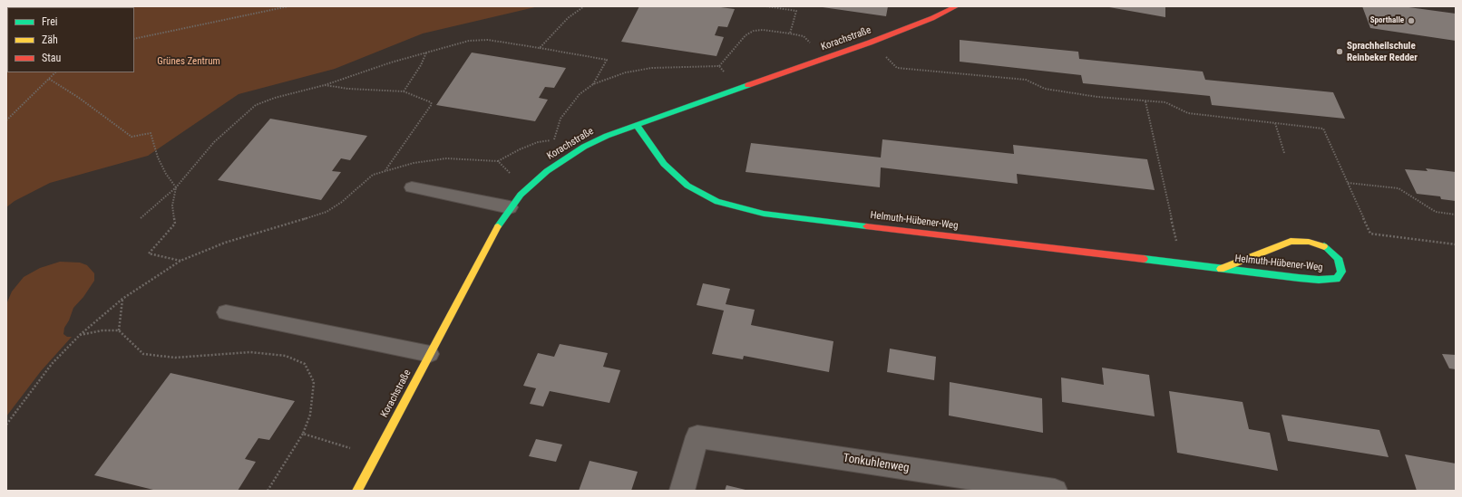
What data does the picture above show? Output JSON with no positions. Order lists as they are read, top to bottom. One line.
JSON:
{"streets":{"street":["Korachstraße","Helmuth-Hübener-Weg","Tonkuhlenweg"]},"crossings":[["Korachstraße","Helmuth-Hübener-Weg"]],"parks":["Grünes Zentrum"],"places":["Sporthalle","Sprachheilschule Reinbeker Redder"],"legend":["Frei","Zäh","Stau"]}
